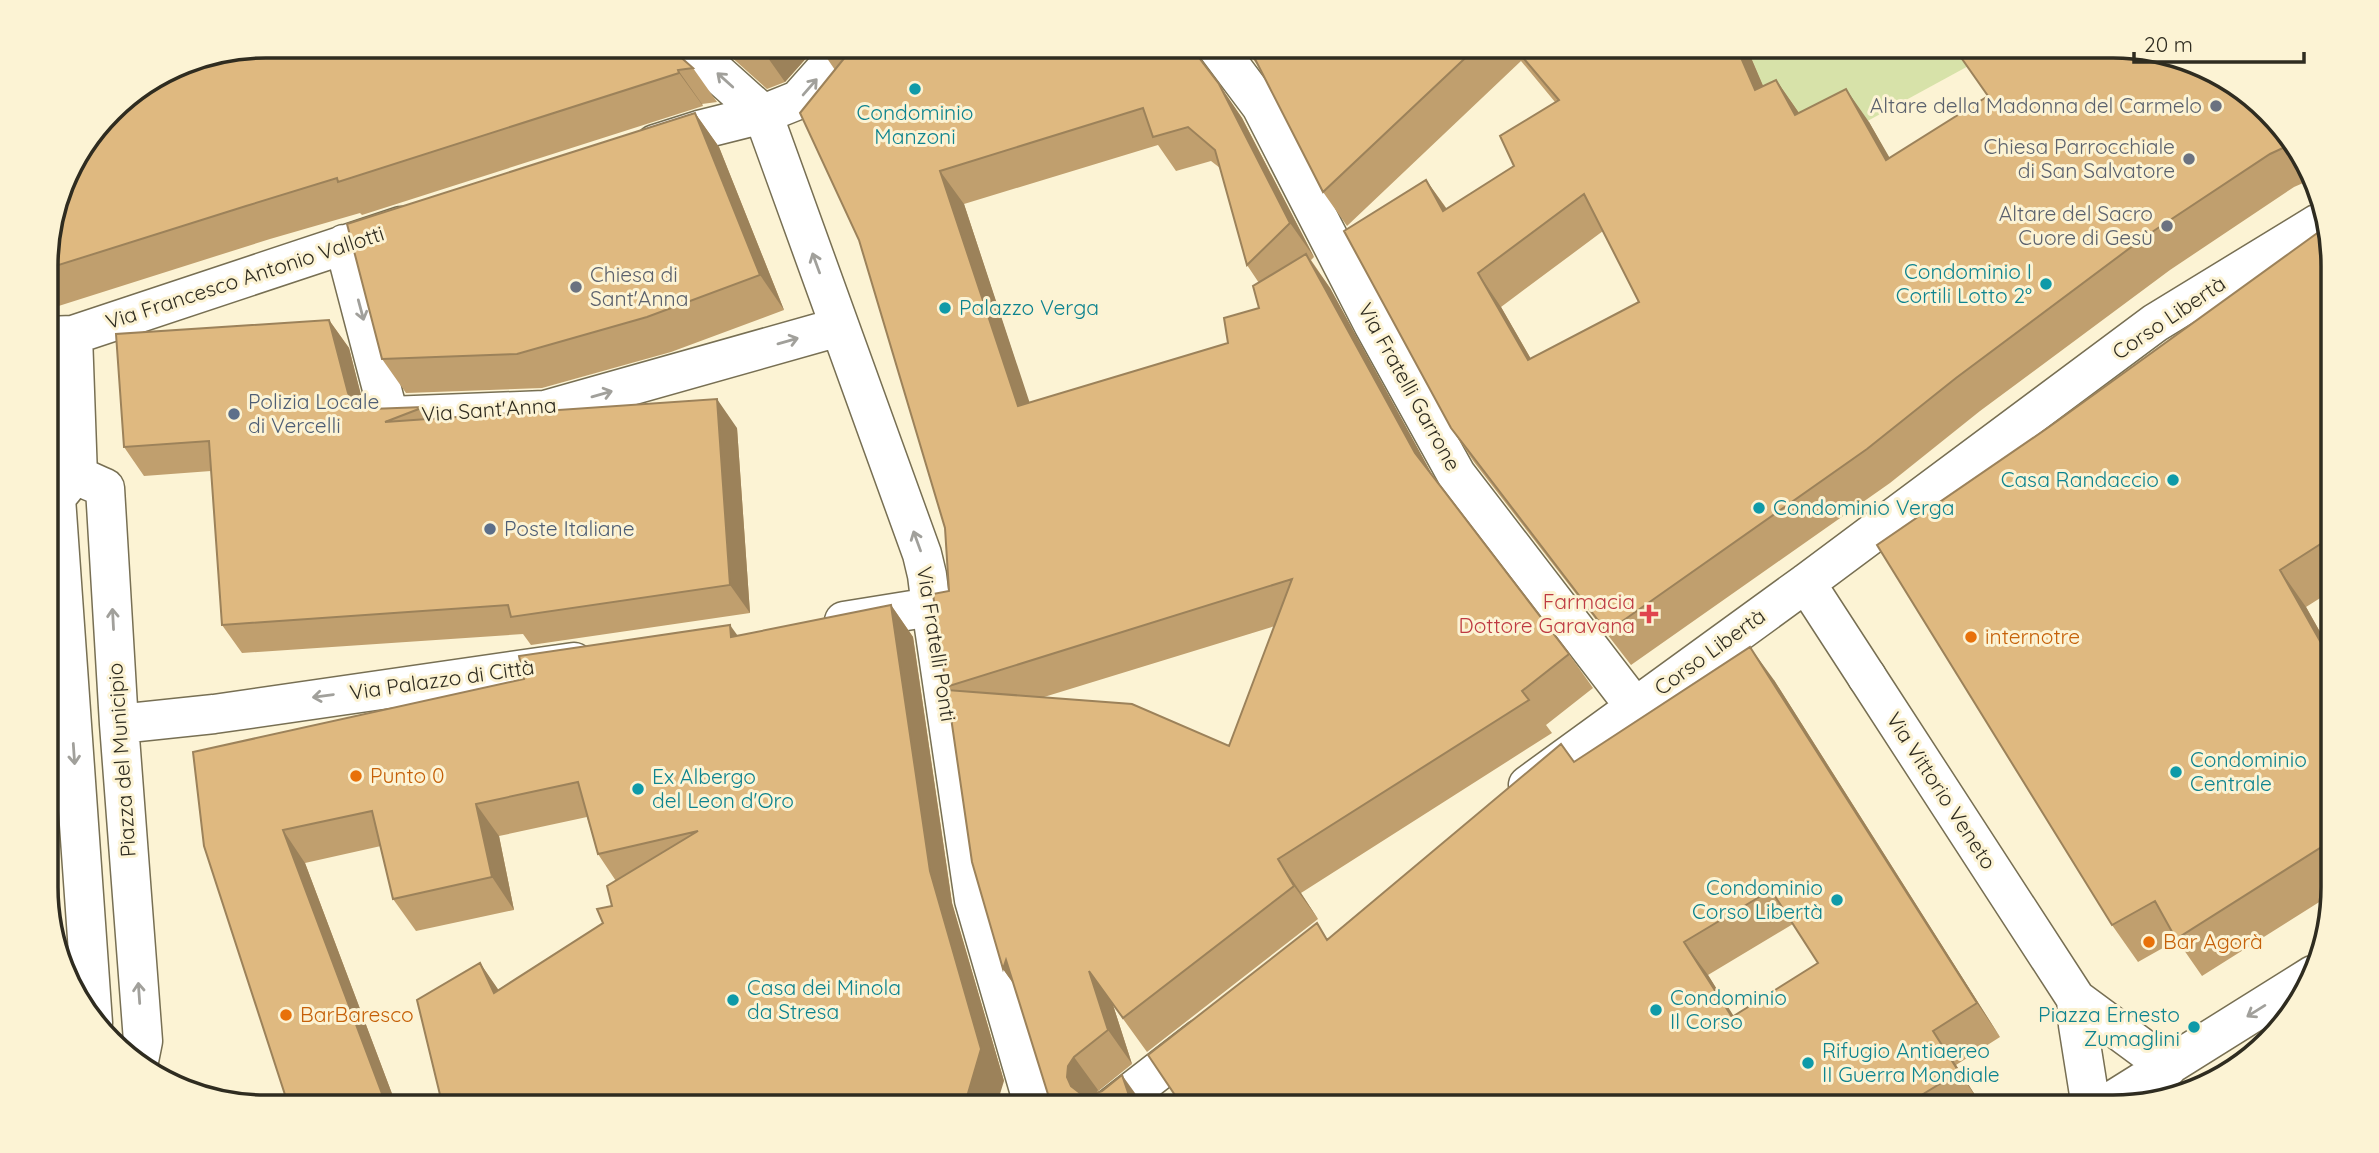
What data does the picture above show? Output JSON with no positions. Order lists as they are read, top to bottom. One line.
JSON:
{"streets":{"street":["Via Francesco Antonio Vallotti","Corso Libertà","Via Fratelli Garrone","Via Sant'Anna","Via Fratelli Ponti","Via Palazzo di Città","Piazza del Municipio","Via Vittorio Veneto"]},"crossings":[["Via Francesco Antonio Vallotti","Via Sant'Anna"],["Corso Libertà","Via Fratelli Garrone"],["Corso Libertà","Via Vittorio Veneto"],["Via Sant'Anna","Via Fratelli Ponti"],["Via Palazzo di Città","Piazza del Municipio"]],"one_way":["Via Fratelli Ponti","Via Palazzo di Città"],"places":{"other":["Condominio Manzoni","Altare della Madonna del Carmelo","Chiesa Parrocchiale di San Salvatore","Altare del Sacro Cuore di Gesù","Condominio I Cortili Lotto 2°","Chiesa di Sant'Anna","Palazzo Verga","Polizia Locale di Vercelli","Casa Randaccio","Condominio Verga","Poste Italiane","internotre","Condominio Centrale","Punto 0","Ex Albergo del Leon d'Oro","Condominio Corso Libertà","Bar Agorà","Casa dei Minola da Stresa","Condominio Il Corso","BarBaresco","Piazza Ernesto Zumaglini","Rifugio Antiaereo II Guerra Mondiale"],"health":["Farmacia Dottore Garavana"]},"scale_bar":"20 m"}
